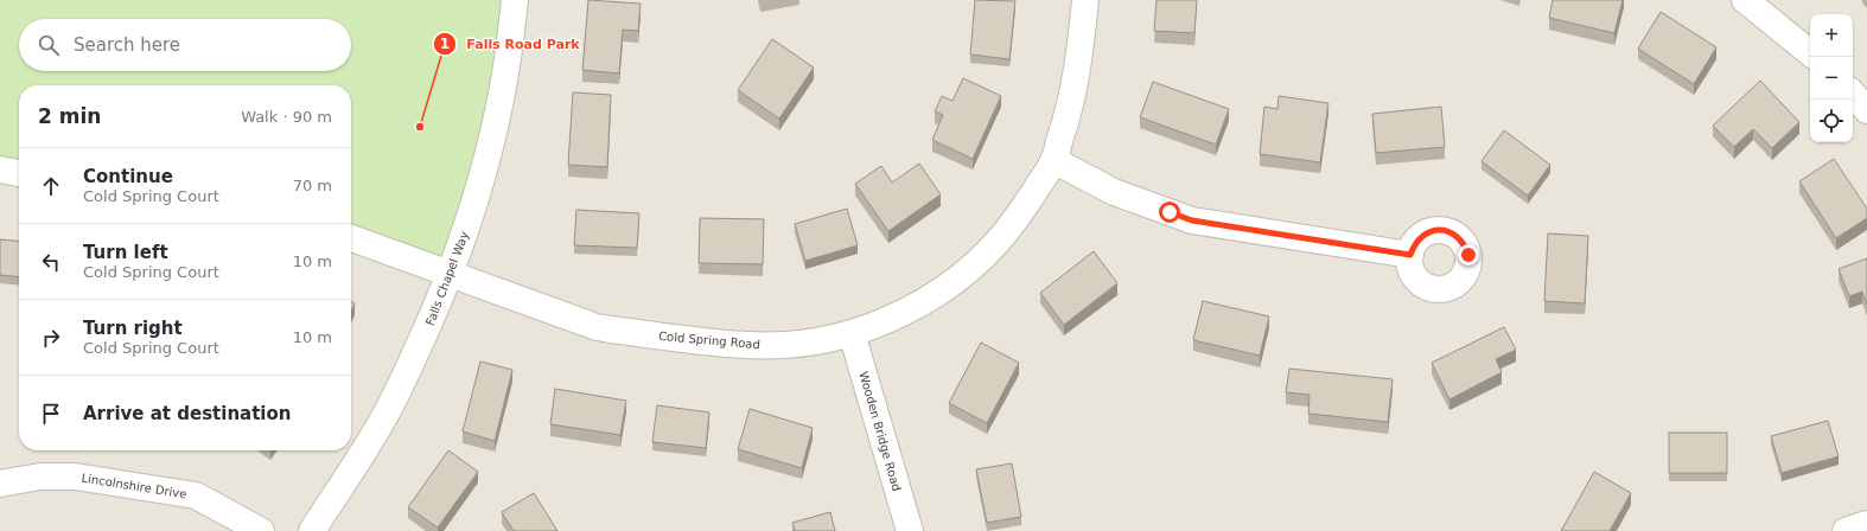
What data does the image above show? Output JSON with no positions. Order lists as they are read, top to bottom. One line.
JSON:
{"streets":{"street":["Falls Chapel Way","Cold Spring Road","Wooden Bridge Road","Lincolnshire Drive"]},"crossings":[["Falls Chapel Way","Cold Spring Road"],["Cold Spring Road","Wooden Bridge Road"]],"places":["Falls Road Park"],"page":{"map_buttons":["+","−"],"search":"Search here","heading":["2 min","Walk · 90 m"],"list":[["Continue","Cold Spring Court","70 m"],["Turn left","Cold Spring Court","10 m"],["Turn right","Cold Spring Court","10 m"],"Arrive at destination"]}}
